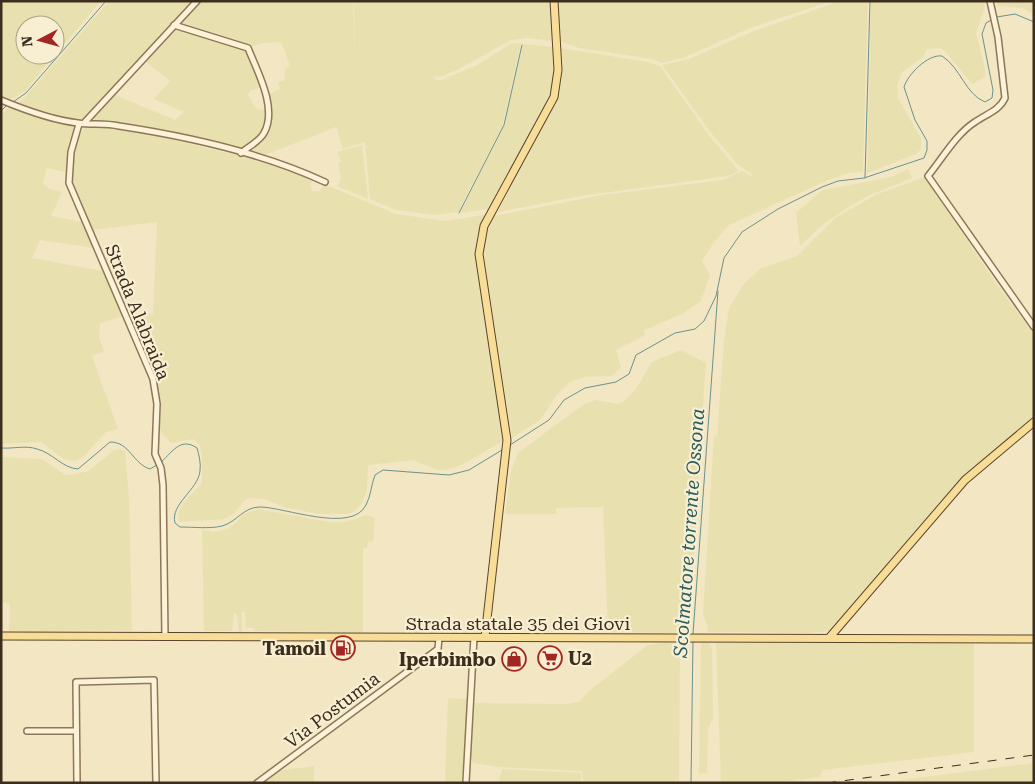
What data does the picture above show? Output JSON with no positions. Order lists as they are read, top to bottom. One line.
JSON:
{"streets":{"main road":["Strada statale 35 dei Giovi"],"street":["Strada Alabraida","Via Postumia"]},"crossings":[["Strada Alabraida","Strada statale 35 dei Giovi"],["Strada statale 35 dei Giovi","Via Postumia"]],"water":["Scolmatore torrente Ossona"],"places":{"fuel station":["Tamoil"],"supermarket":["U2"],"shop":["Iperbimbo"]},"north":"left"}
